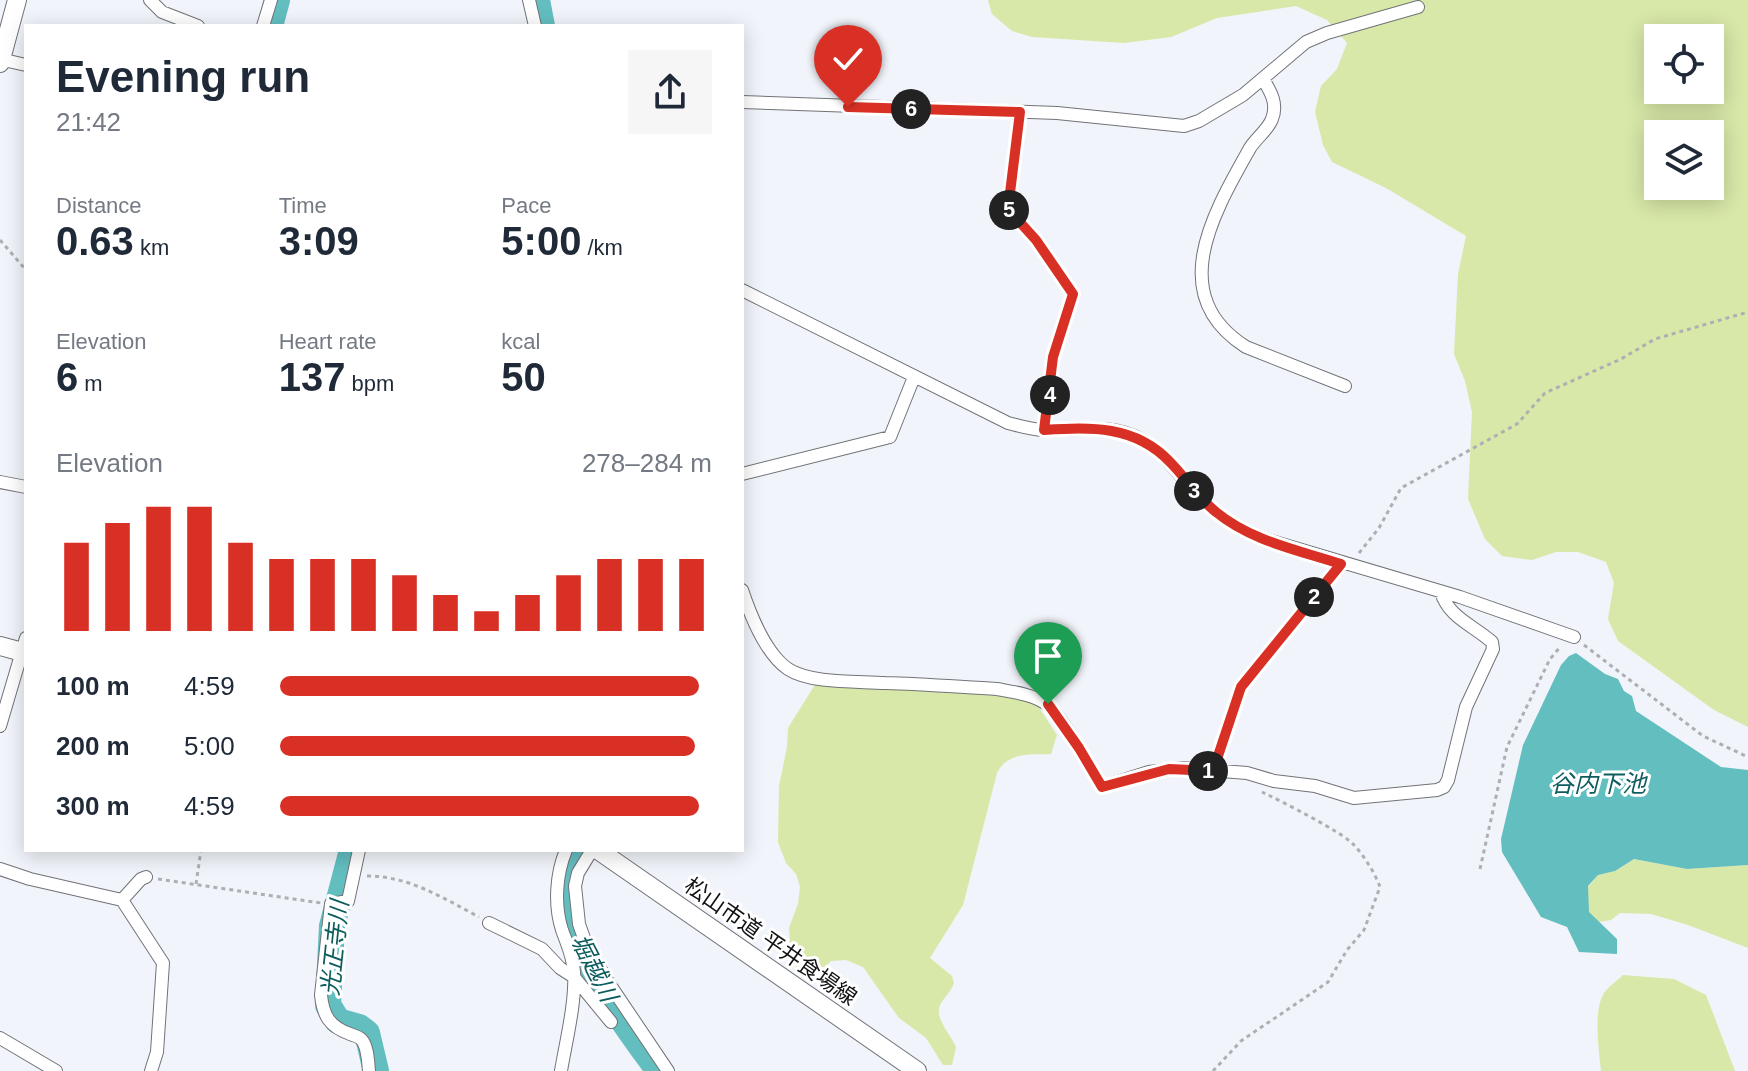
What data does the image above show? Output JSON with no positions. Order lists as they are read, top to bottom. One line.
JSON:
{"streets":{"street":["松山市道 平井食場線"]},"water":["谷内下池","光正寺川","堀越川"],"page":{"heading":["Evening run","21:42"],"pins":["6","5","4","3","2","1"],"stats":[["Distance","0.63 km"],["Time","3:09"],["Pace","5:00 /km"],["Elevation","6 m"],["Heart rate","137 bpm"],["kcal","50"]],"chart":["Elevation","278–284 m"],"list":[{"name":"100 m","note":"4:59"},{"name":"200 m","note":"5:00"},{"name":"300 m","note":"4:59"}]}}
